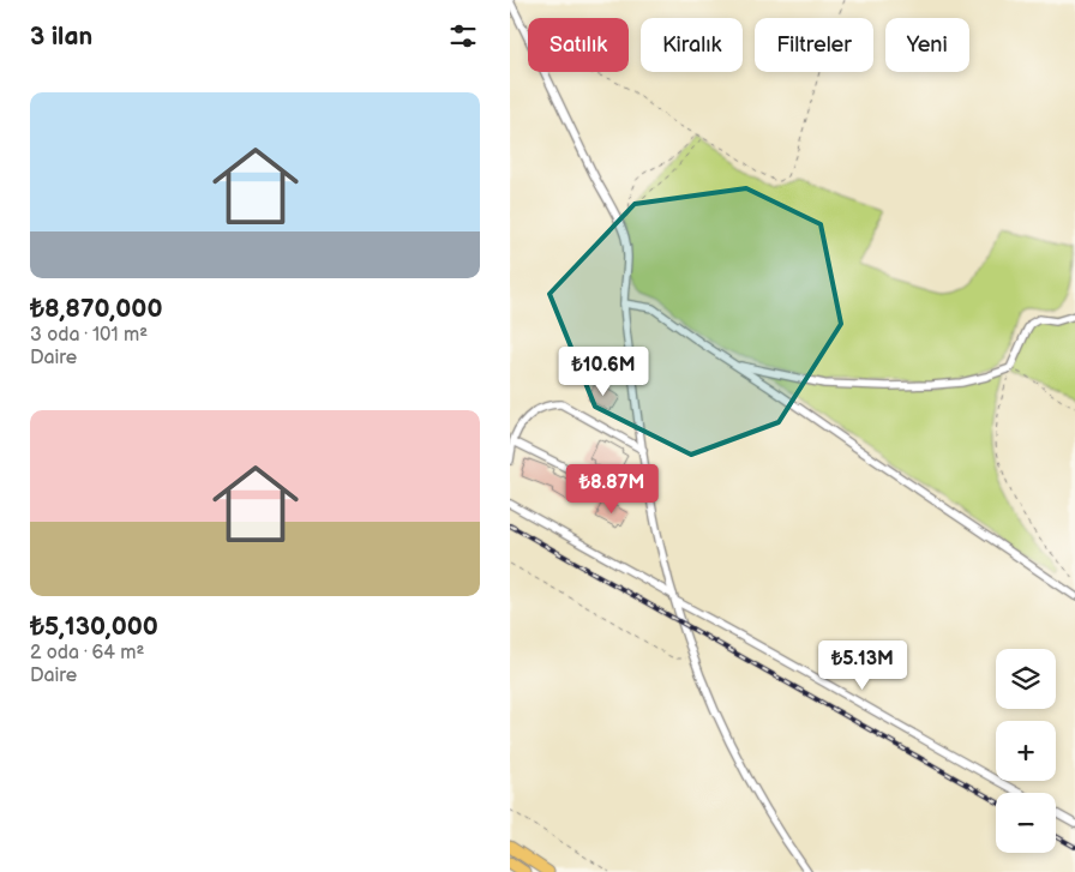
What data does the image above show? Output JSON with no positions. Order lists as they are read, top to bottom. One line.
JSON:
{"page":{"heading":"3 ilan","chip":["Satılık","Kiralık","Filtreler","Yeni"],"list":[{"name":"₺8,870,000","note":"3 oda · 101 m² · Daire"},{"name":"₺5,130,000","note":"2 oda · 64 m² · Daire"}],"price":["₺10.6M","₺8.87M","₺5.13M"],"map_buttons":["+","−"]}}
